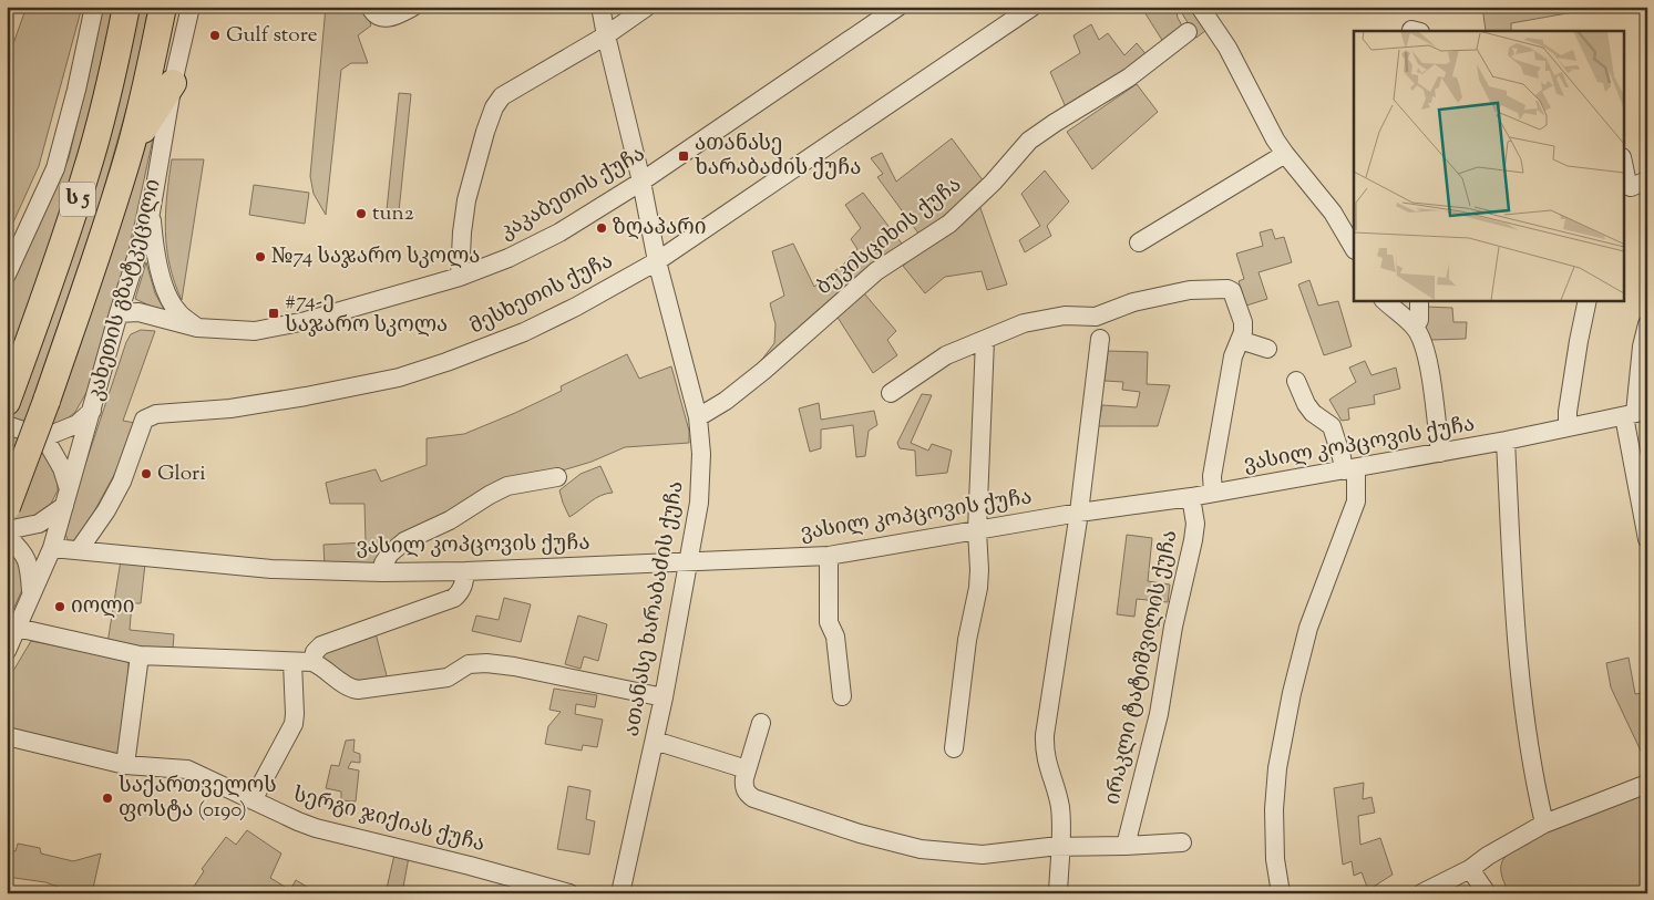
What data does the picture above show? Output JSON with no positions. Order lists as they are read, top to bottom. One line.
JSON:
{"streets":{"highway":["ს 5","კახეთის გზატკეცილი"],"street":["კაკაბეთის ქუჩა","ბუკისციხის ქუჩა","მესხეთის ქუჩა","ვასილ კოპცოვის ქუჩა","ათანასე ხარაბაძის ქუჩა","ირაკლი ტატიშვილის ქუჩა","სერგი ჯიქიას ქუჩა"]},"crossings":[["კაკაბეთის ქუჩა","კახეთის გზატკეცილი"],["კაკაბეთის ქუჩა","ათანასე ხარაბაძის ქუჩა"],["ბუკისციხის ქუჩა","ათანასე ხარაბაძის ქუჩა"],["კახეთის გზატკეცილი","ვასილ კოპცოვის ქუჩა"],["მესხეთის ქუჩა","ვასილ კოპცოვის ქუჩა"],["მესხეთის ქუჩა","ათანასე ხარაბაძის ქუჩა"],["ვასილ კოპცოვის ქუჩა","ათანასე ხარაბაძის ქუჩა"],["ვასილ კოპცოვის ქუჩა","ირაკლი ტატიშვილის ქუჩა"]],"places":{"other":["Gulf store","tun2","ზღაპარი","№74 საჯარო სკოლა","Glori","იოლი","საქართველოს ფოსტა (0190)"],"transit":["ათანასე ხარაბაძის ქუჩა","#74-ე საჯარო სკოლა"]}}
